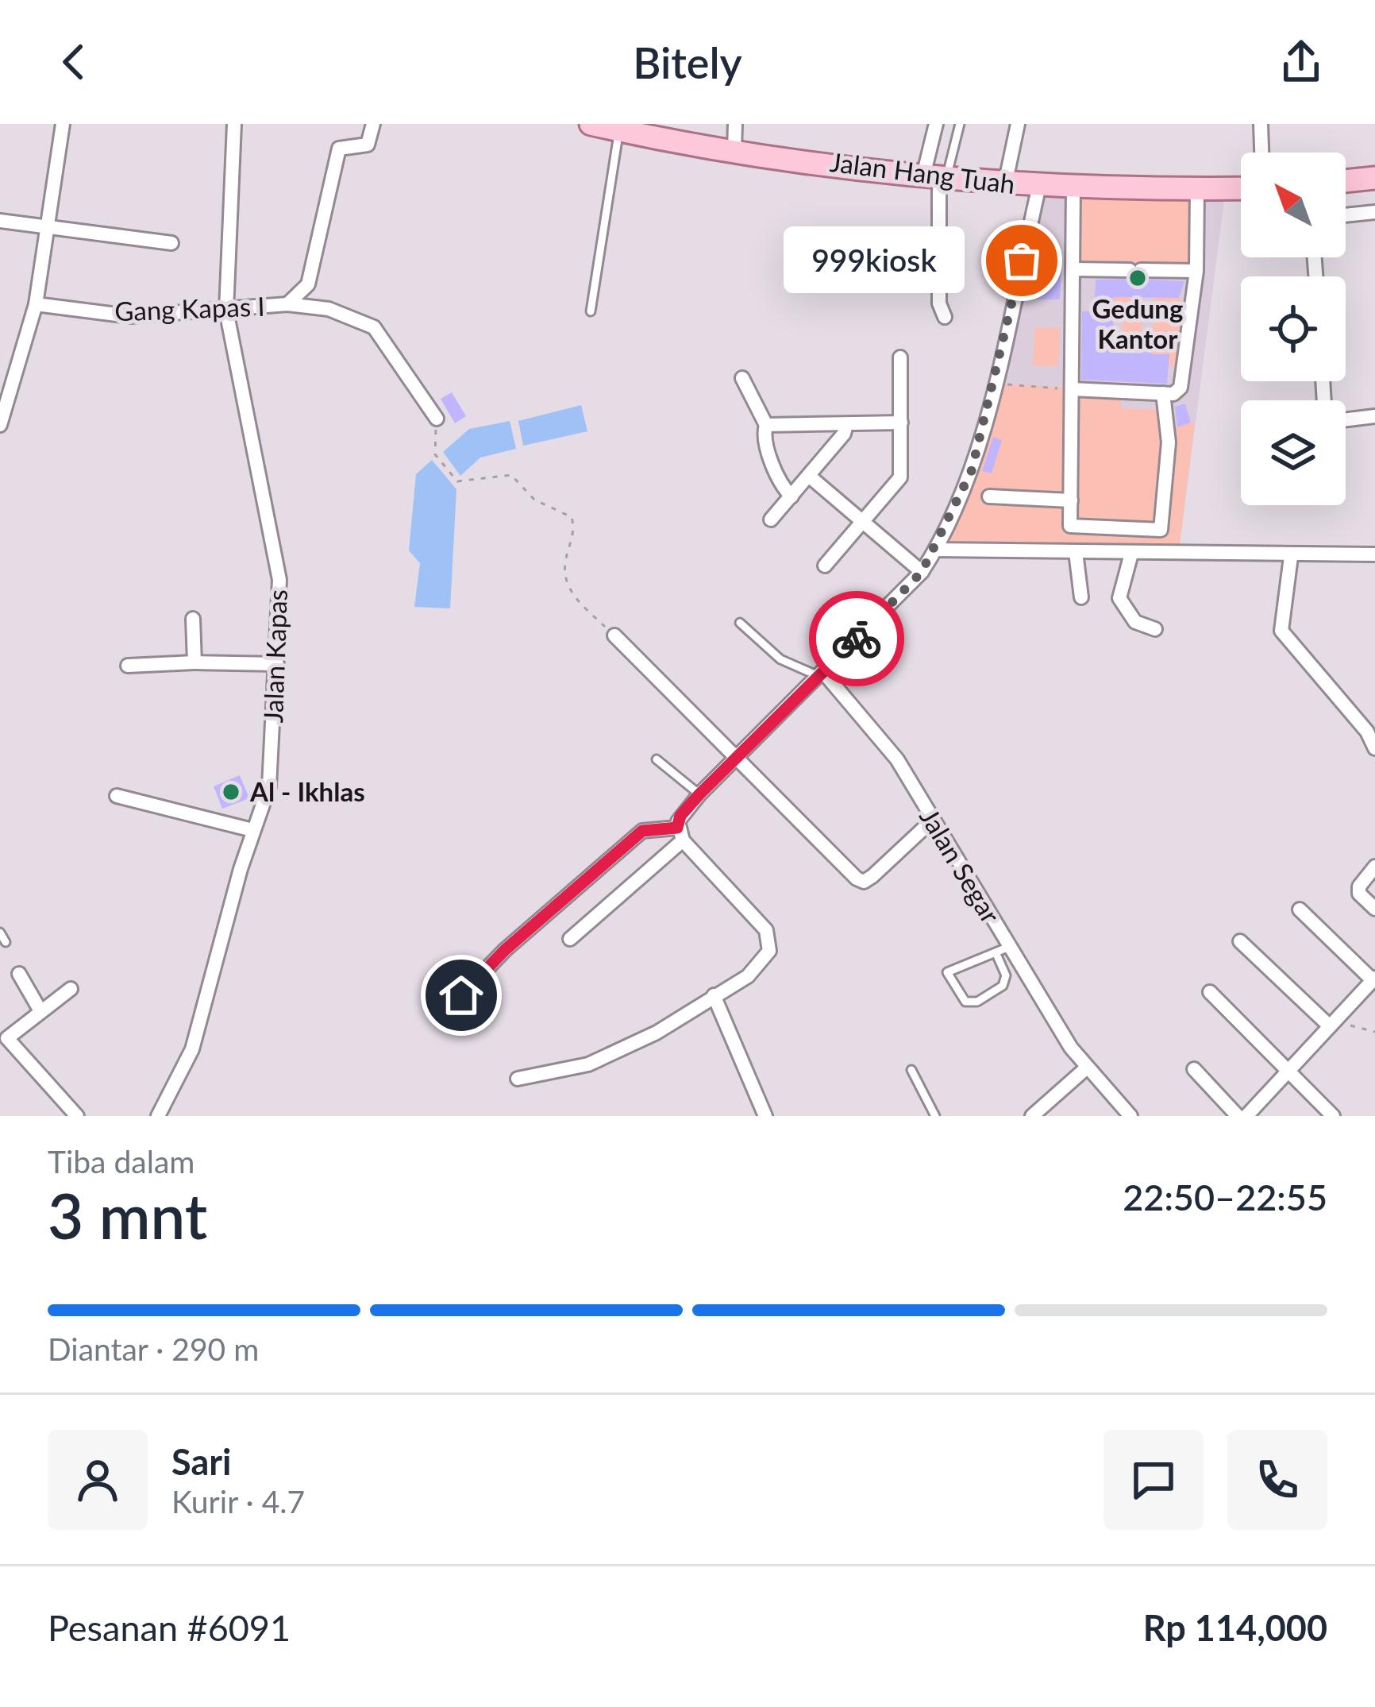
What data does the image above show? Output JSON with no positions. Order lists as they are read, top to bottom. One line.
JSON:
{"streets":{"main road":["Jalan Hang Tuah"],"street":["Gang Kapas I","Jalan Kapas","Jalan Segar"]},"crossings":[["Gang Kapas I","Jalan Kapas"]],"places":["999kiosk","Gedung Kantor","Al - Ikhlas"],"north":"top left","page":{"header":"Bitely","bubble":"999kiosk","heading":["3 mnt","Tiba dalam","22:50–22:55"],"panel":["Sari","Kurir · 4.7","Pesanan #6091","Rp 114,000"],"bar":"Diantar · 290 m"}}
